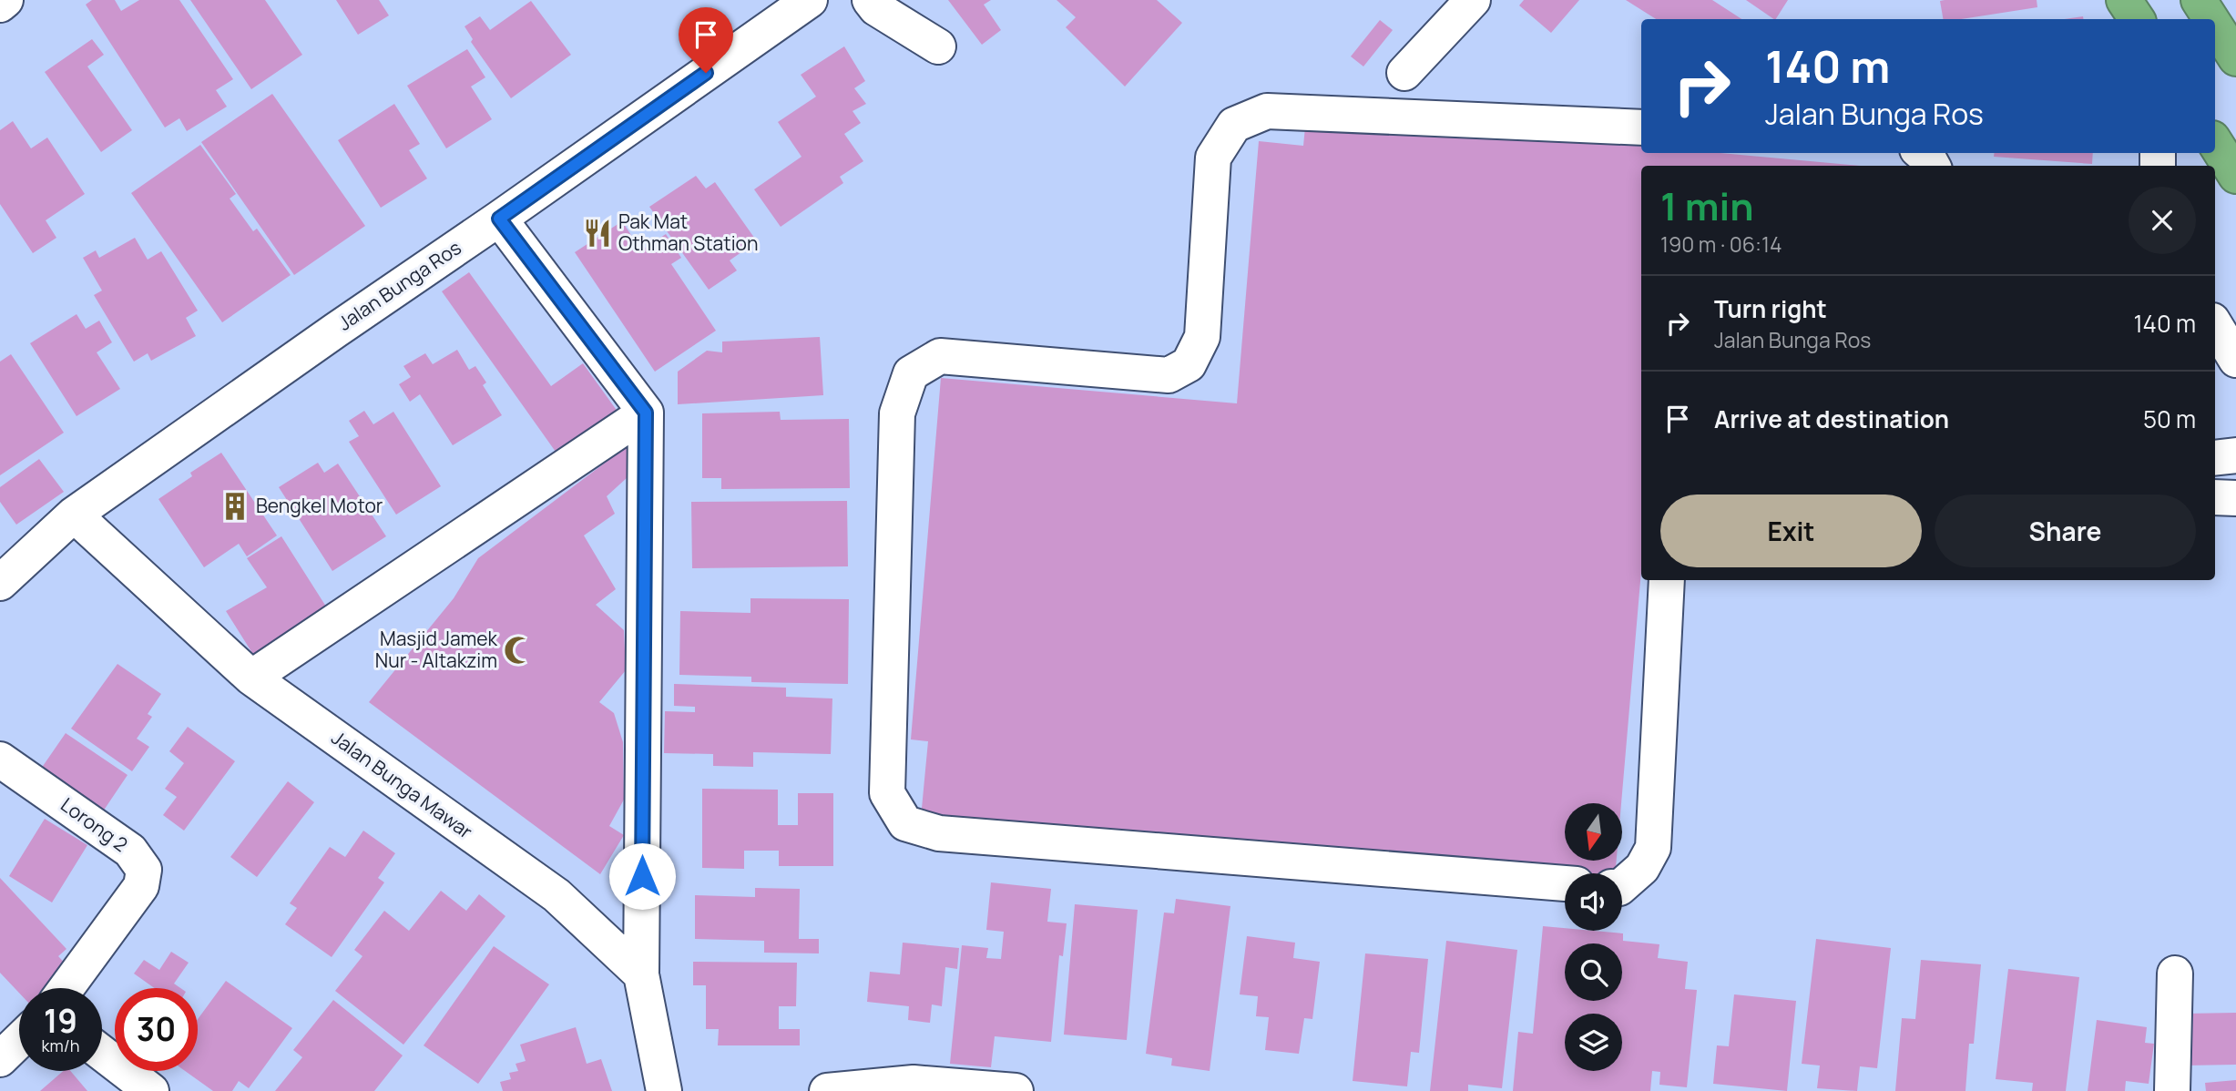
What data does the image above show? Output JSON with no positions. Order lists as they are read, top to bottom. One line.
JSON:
{"streets":{"street":["Jalan Bunga Ros","Jalan Bunga Mawar","Lorong 2"]},"crossings":[["Jalan Bunga Ros","Jalan Bunga Mawar"]],"places":{"restaurant":["Pak Mat Othman Station"],"building":["Bengkel Motor"],"mosque":["Masjid Jamek Nur - Altakzim"]},"north":"bottom","page":{"turn":["140 m","Jalan Bunga Ros"],"heading":["1 min","190 m · 06:14"],"list":[{"name":"Turn right","note":"Jalan Bunga Ros","value":"140 m"},{"name":"Arrive at destination","value":"50 m"}],"buttons":["Exit","Share"],"speed":"19 km/h","limit":"30"}}
